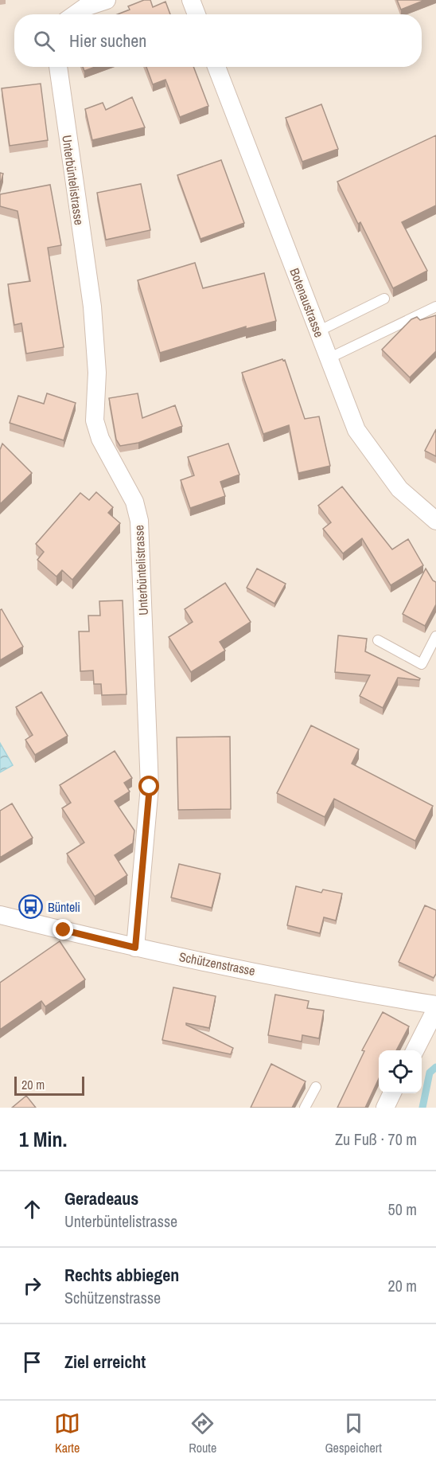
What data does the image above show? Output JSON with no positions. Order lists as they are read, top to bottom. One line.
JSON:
{"streets":{"street":["Unterbüntelistrasse","Botenaustrasse","Schützenstrasse"]},"crossings":[["Unterbüntelistrasse","Schützenstrasse"]],"places":{"bus stop":["Bünteli"]},"scale_bar":"20 m","page":{"search":"Hier suchen","scale":"20 m","heading":["1 Min.","Zu Fuß · 70 m"],"list":[["Geradeaus","Unterbüntelistrasse","50 m"],["Rechts abbiegen","Schützenstrasse","20 m"],"Ziel erreicht"],"nav":["Karte","Route","Gespeichert"]}}
